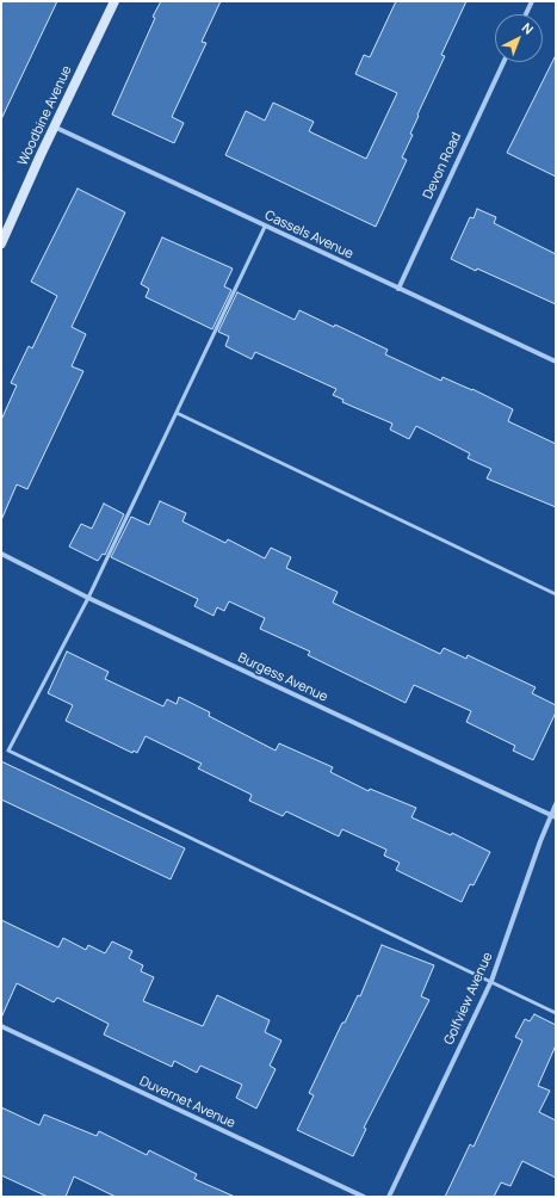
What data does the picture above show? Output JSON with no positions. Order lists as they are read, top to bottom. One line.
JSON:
{"streets":{"main road":["Woodbine Avenue"],"street":["Devon Road","Cassels Avenue","Burgess Avenue","Golfview Avenue","Duvernet Avenue"]},"crossings":[["Woodbine Avenue","Cassels Avenue"],["Devon Road","Cassels Avenue"],["Burgess Avenue","Golfview Avenue"]],"north":"top right"}
